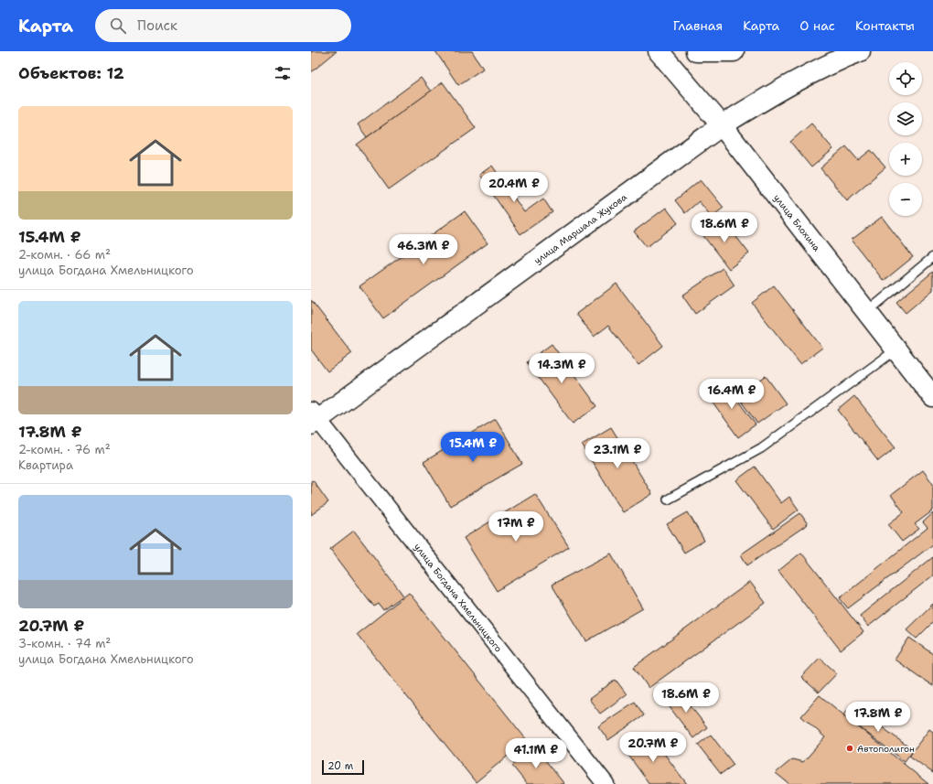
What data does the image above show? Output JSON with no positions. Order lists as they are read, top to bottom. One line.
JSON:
{"streets":{"main road":["улица Блохина","улица Маршала Жукова"],"street":["улица Богдана Хмельницкого"]},"crossings":[["улица Блохина","улица Маршала Жукова"],["улица Маршала Жукова","улица Богдана Хмельницкого"]],"places":["Автополигон"],"scale_bar":"20 m","page":{"header":"Карта","search":"Поиск","nav":["Главная","Карта","О нас","Контакты"],"heading":"Объектов: 12","map_buttons":["+","−"],"list":[{"name":"15.4M ₽","note":"2-комн. · 66 m² · улица Богдана Хмельницкого"},{"name":"17.8M ₽","note":"2-комн. · 76 m² · Квартира"},{"name":"20.7M ₽","note":"3-комн. · 74 m² · улица Богдана Хмельницкого"}],"price":["20.4M ₽","18.6M ₽","46.3M ₽","14.3M ₽","16.4M ₽","15.4M ₽","23.1M ₽","17M ₽","18.6M ₽","17.8M ₽","20.7M ₽","41.1M ₽"],"scale":"20 m"}}
